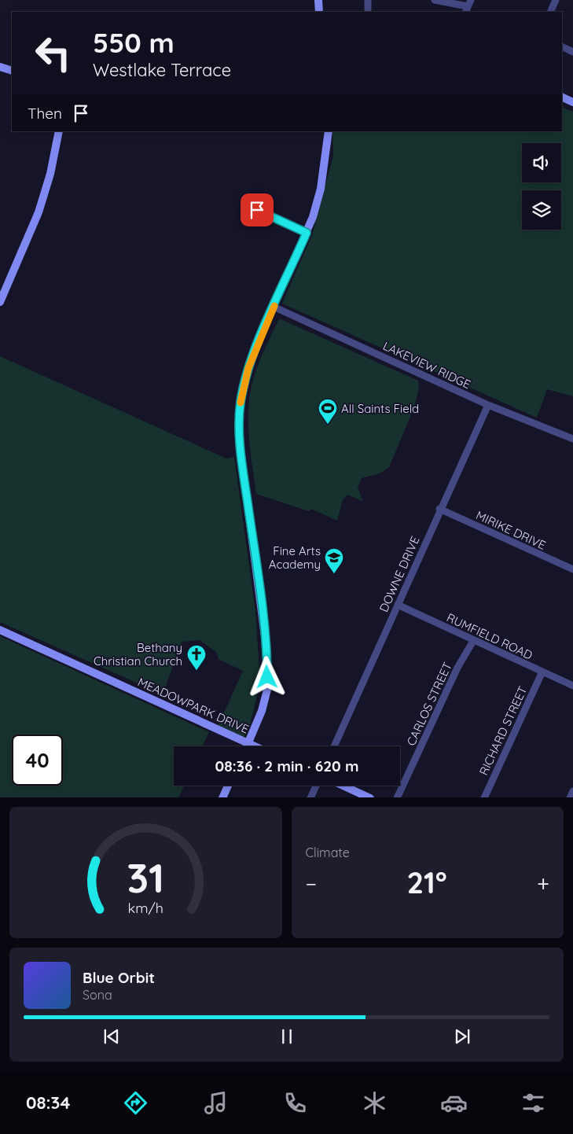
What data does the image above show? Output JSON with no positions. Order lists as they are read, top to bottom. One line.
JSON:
{"streets":{"street":["LAKEVIEW RIDGE","MIRIKE DRIVE","DOWNE DRIVE","RUMFIELD ROAD","CARLOS STREET","MEADOWPARK DRIVE","RICHARD STREET"]},"crossings":[["LAKEVIEW RIDGE","DOWNE DRIVE"],["MIRIKE DRIVE","DOWNE DRIVE"],["DOWNE DRIVE","RUMFIELD ROAD"],["RUMFIELD ROAD","CARLOS STREET"],["RUMFIELD ROAD","RICHARD STREET"]],"places":{"sports":["All Saints Field"],"school or university":["Fine Arts Academy"],"church":["Bethany Christian Church"]},"page":{"turn":["550 m","Westlake Terrace"],"then":"Then","limit":"40","trip":"08:36 · 2 min · 620 m","tile":"Climate","heat":["−","21°","+"],"song":["Blue Orbit","Sona"],"tabs":"08:34","gauge":["31","km/h"]}}
